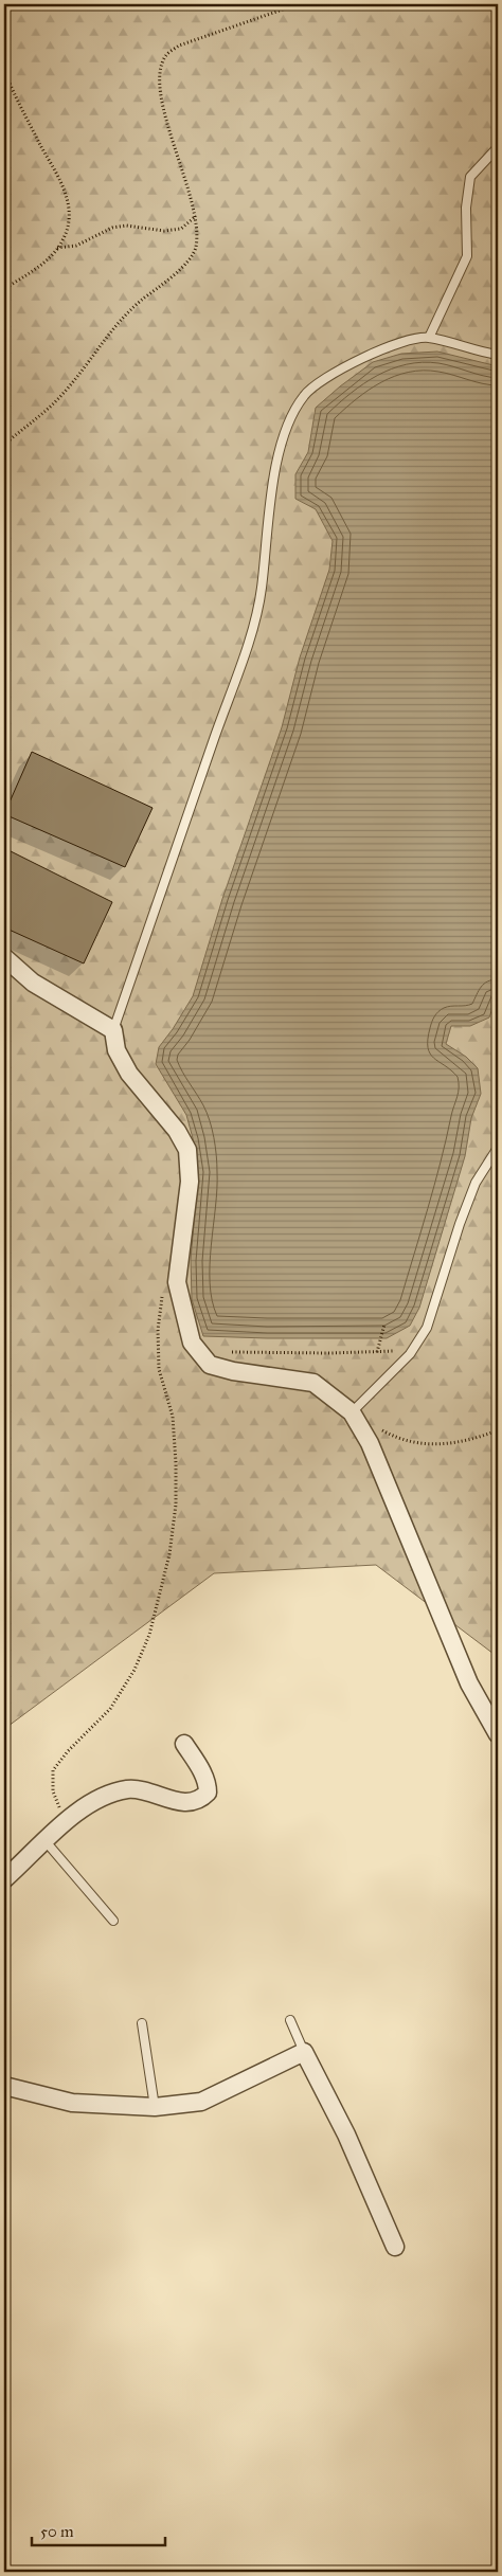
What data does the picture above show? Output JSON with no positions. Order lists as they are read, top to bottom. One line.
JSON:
{"scale_bar":"50 m"}
